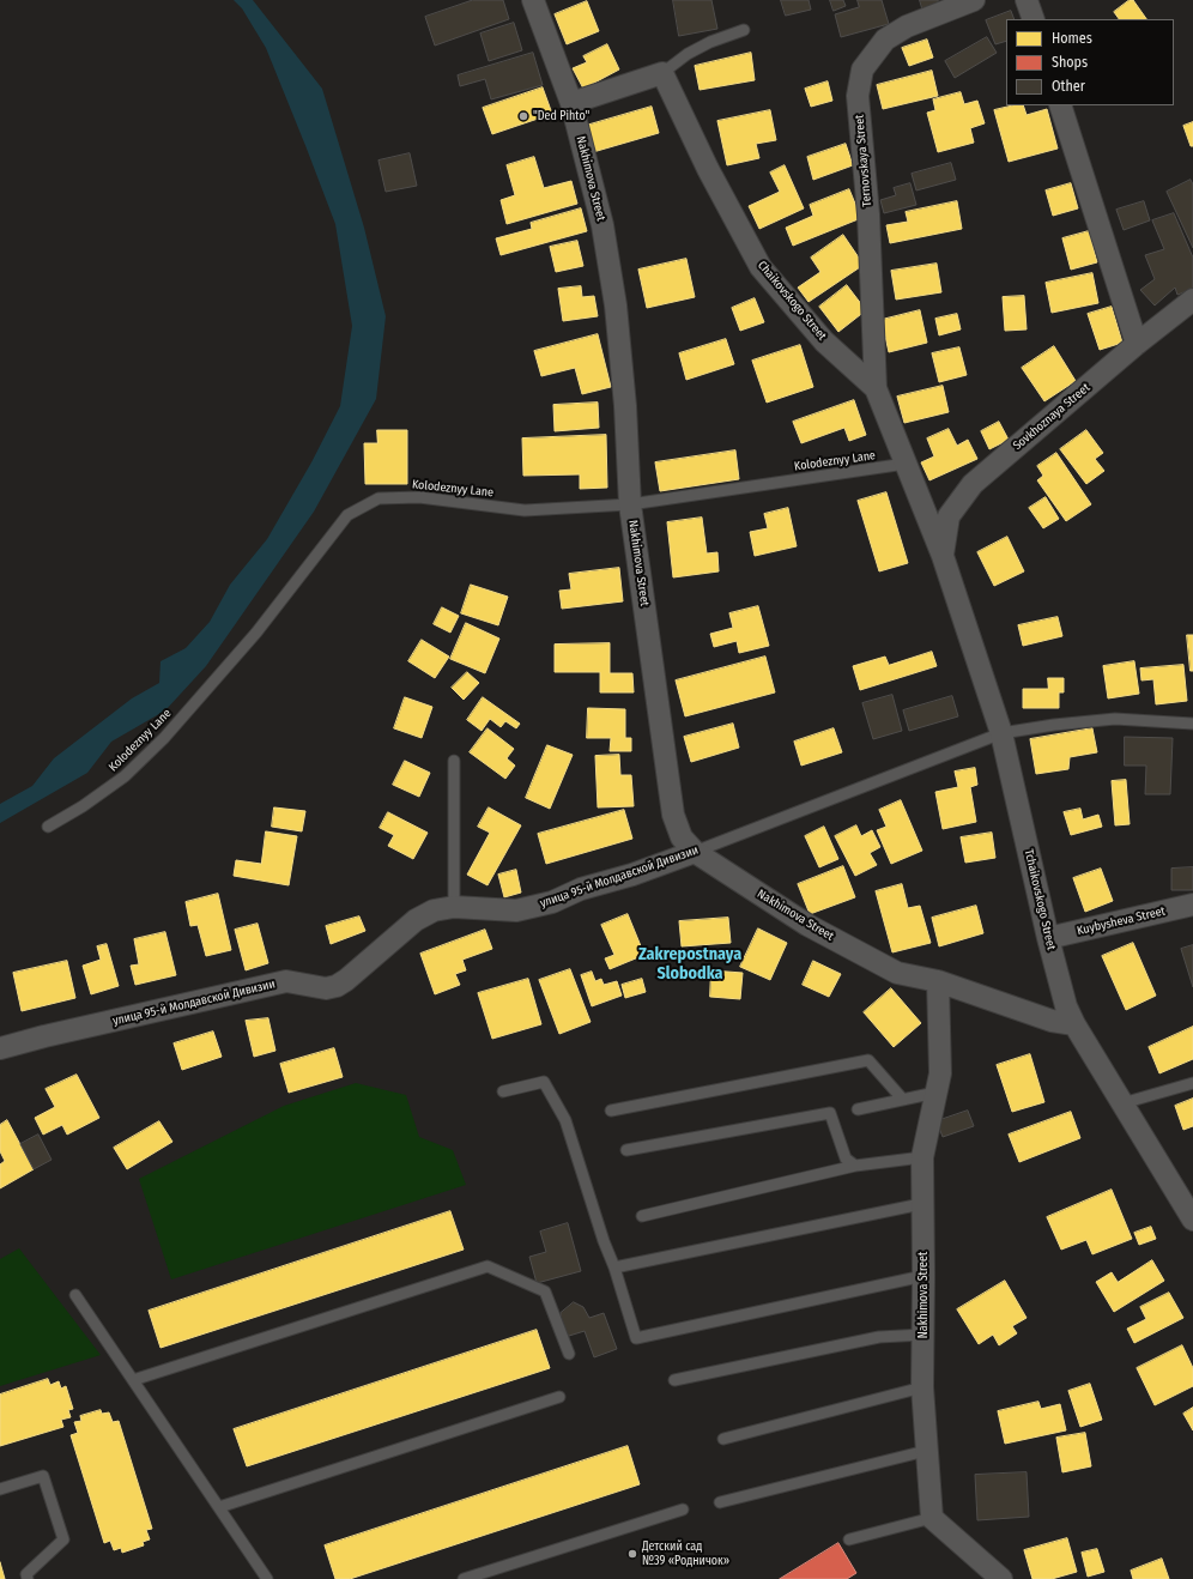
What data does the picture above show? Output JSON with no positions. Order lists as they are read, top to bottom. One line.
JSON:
{"streets":{"street":["Ternovskaya Street","Nakhimova Street","Chaikovskogo Street","Sovkhoznaya Street","улица 95-й Молдавской Дивизии","Tchaikovskogo Street","Kuybysheva Street"],"lane":["Kolodeznyy Lane"]},"crossings":[["Ternovskaya Street","Chaikovskogo Street"],["Nakhimova Street","Kolodeznyy Lane"],["Nakhimova Street","улица 95-й Молдавской Дивизии"],["Nakhimova Street","Tchaikovskogo Street"],["Chaikovskogo Street","Sovkhoznaya Street"],["Chaikovskogo Street","Kolodeznyy Lane"],["Chaikovskogo Street","Tchaikovskogo Street"],["Sovkhoznaya Street","Tchaikovskogo Street"],["улица 95-й Молдавской Дивизии","Tchaikovskogo Street"],["Tchaikovskogo Street","Kuybysheva Street"]],"districts":["Zakrepostnaya Slobodka"],"places":["\"Ded Pihto\"","Детский сад №39 «Родничок»"],"legend":["Homes","Shops","Other"]}
